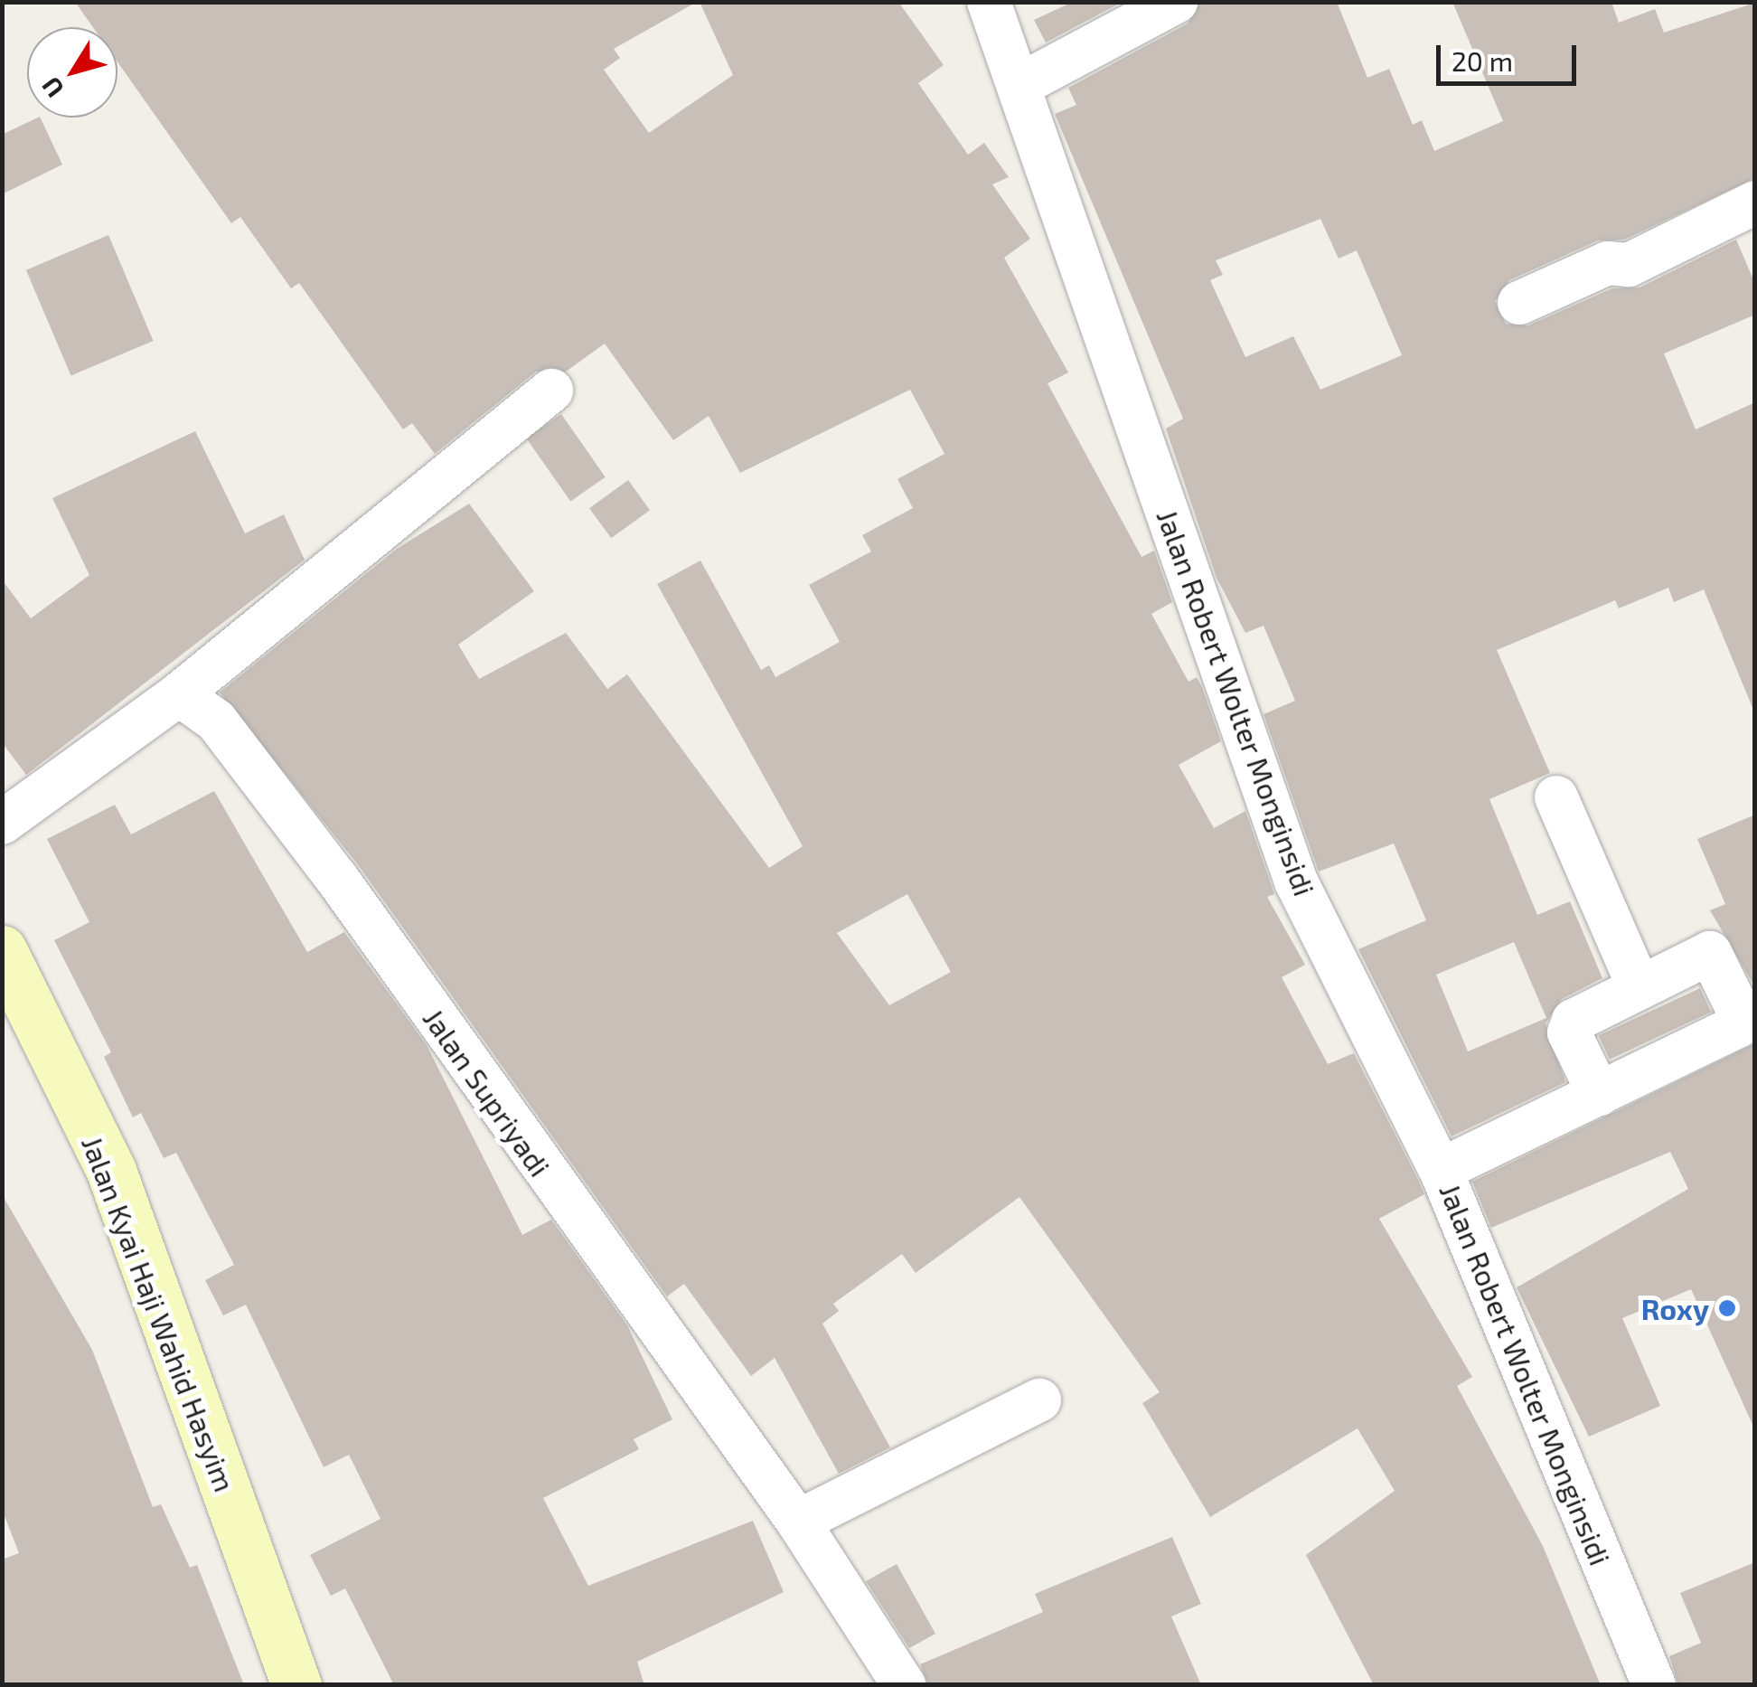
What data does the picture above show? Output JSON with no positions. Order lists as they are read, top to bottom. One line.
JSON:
{"streets":{"main road":["Jalan Kyai Haji Wahid Hasyim"],"street":["Jalan Robert Wolter Monginsidi","Jalan Supriyadi"]},"places":["Roxy"],"scale_bar":"20 m","north":"bottom left"}
